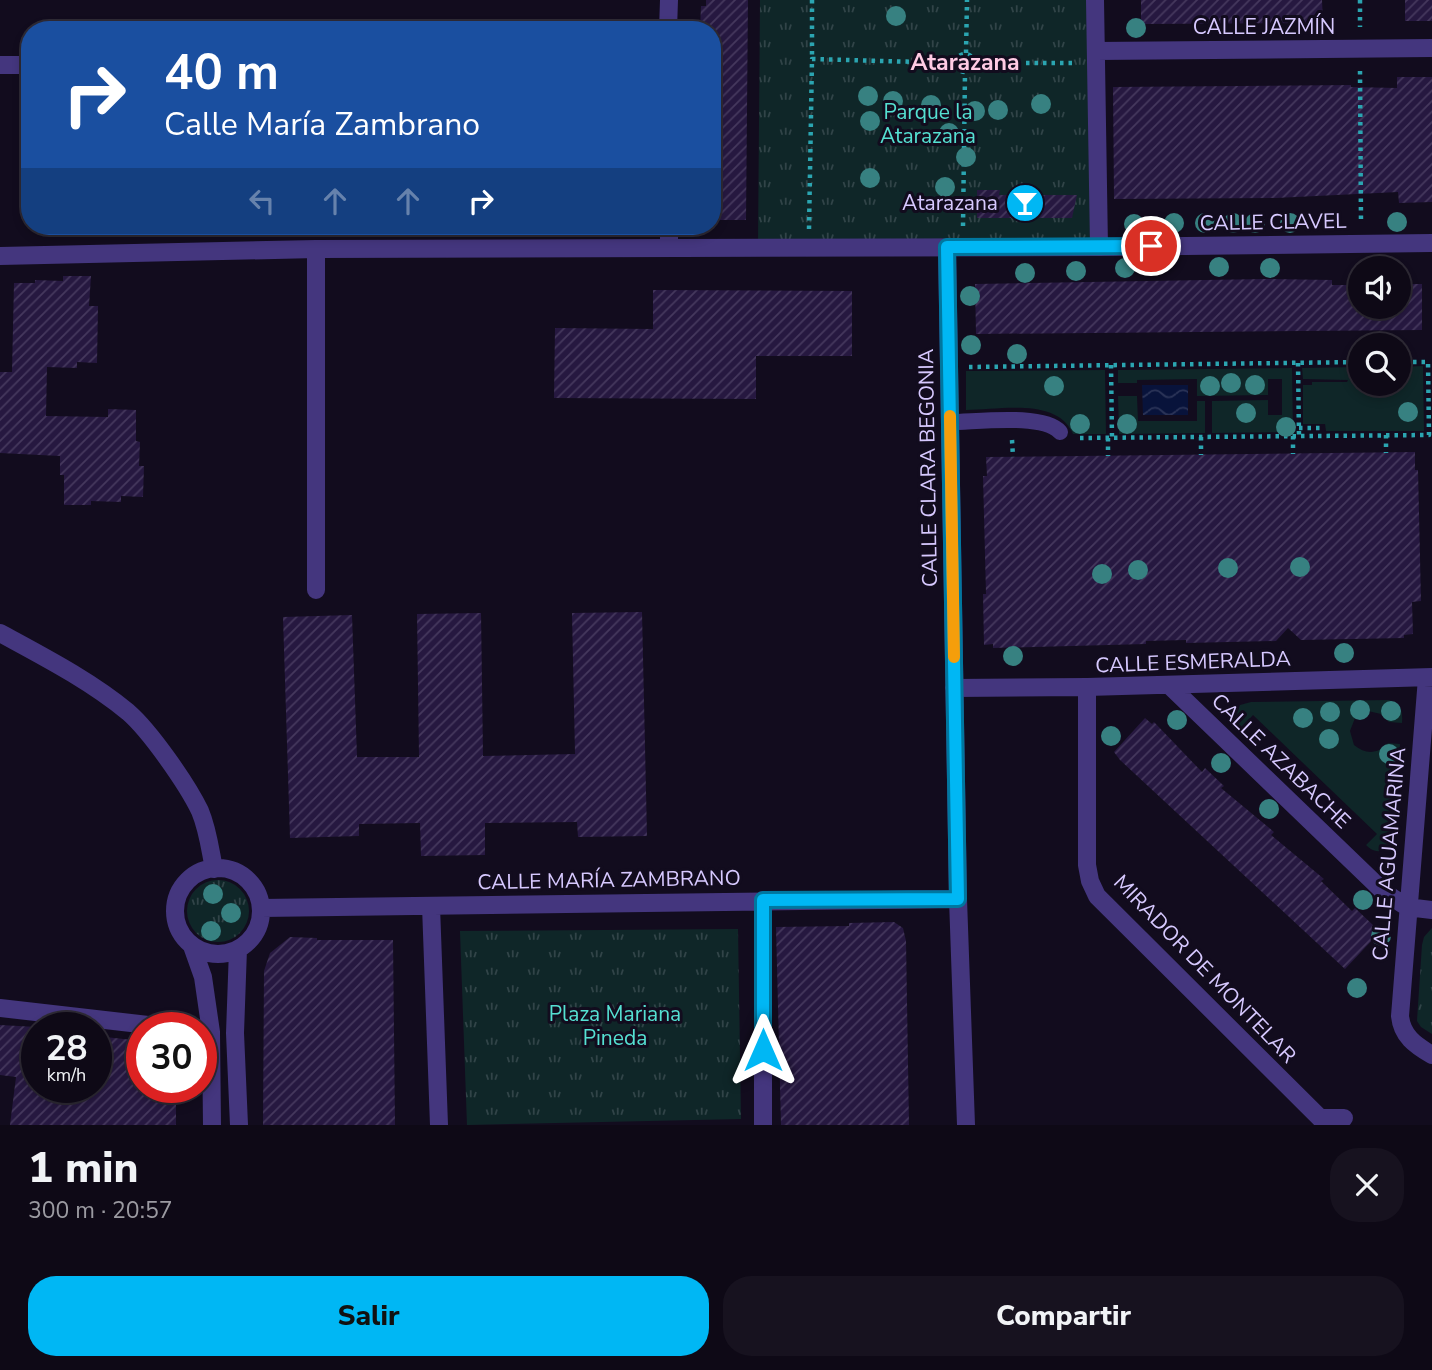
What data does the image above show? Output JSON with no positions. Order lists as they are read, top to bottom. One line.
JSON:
{"streets":{"street":["CALLE JAZMÍN","CALLE CLAVEL","CALLE CLARA BEGONIA","CALLE ESMERALDA","CALLE AZABACHE","CALLE AGUAMARINA","CALLE MARÍA ZAMBRANO","MIRADOR DE MONTELAR"]},"crossings":[["CALLE CLAVEL","CALLE CLARA BEGONIA"],["CALLE CLARA BEGONIA","CALLE ESMERALDA"],["CALLE CLARA BEGONIA","CALLE MARÍA ZAMBRANO"],["CALLE ESMERALDA","CALLE AZABACHE"],["CALLE ESMERALDA","CALLE AGUAMARINA"],["CALLE ESMERALDA","MIRADOR DE MONTELAR"],["CALLE AZABACHE","CALLE AGUAMARINA"]],"districts":["Atarazana"],"parks":["Parque la Atarazana","Plaza Mariana Pineda"],"places":{"bar":["Atarazana"]},"page":{"turn":["40 m","Calle María Zambrano"],"speed":"28 km/h","limit":"30","heading":["1 min","300 m · 20:57"],"buttons":["Salir","Compartir"]}}
